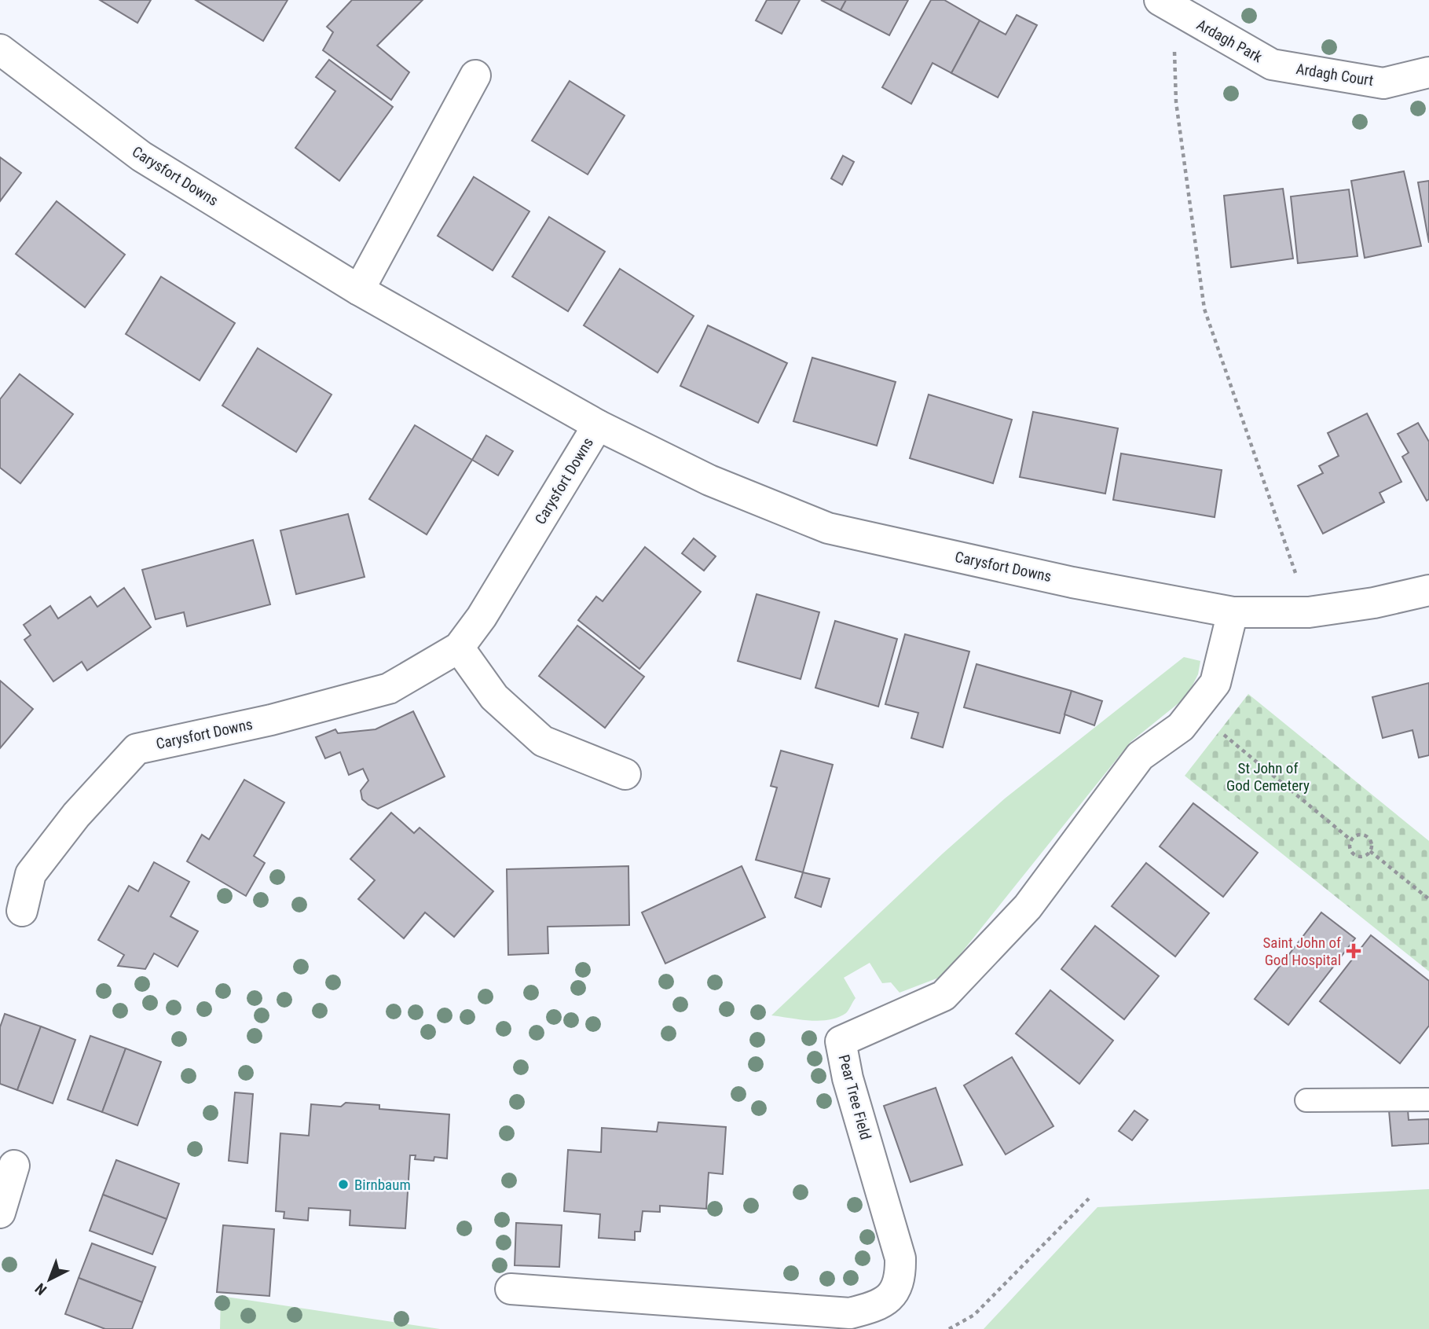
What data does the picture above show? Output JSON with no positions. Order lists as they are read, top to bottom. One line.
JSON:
{"streets":{"street":["Ardagh Park","Ardagh Court","Carysfort Downs","Pear Tree Field"]},"crossings":[["Ardagh Park","Ardagh Court"],["Carysfort Downs","Pear Tree Field"]],"parks":["St John of God Cemetery"],"places":{"health":["Saint John of God Hospital"],"other":["Birnbaum"]},"north":"bottom left"}
